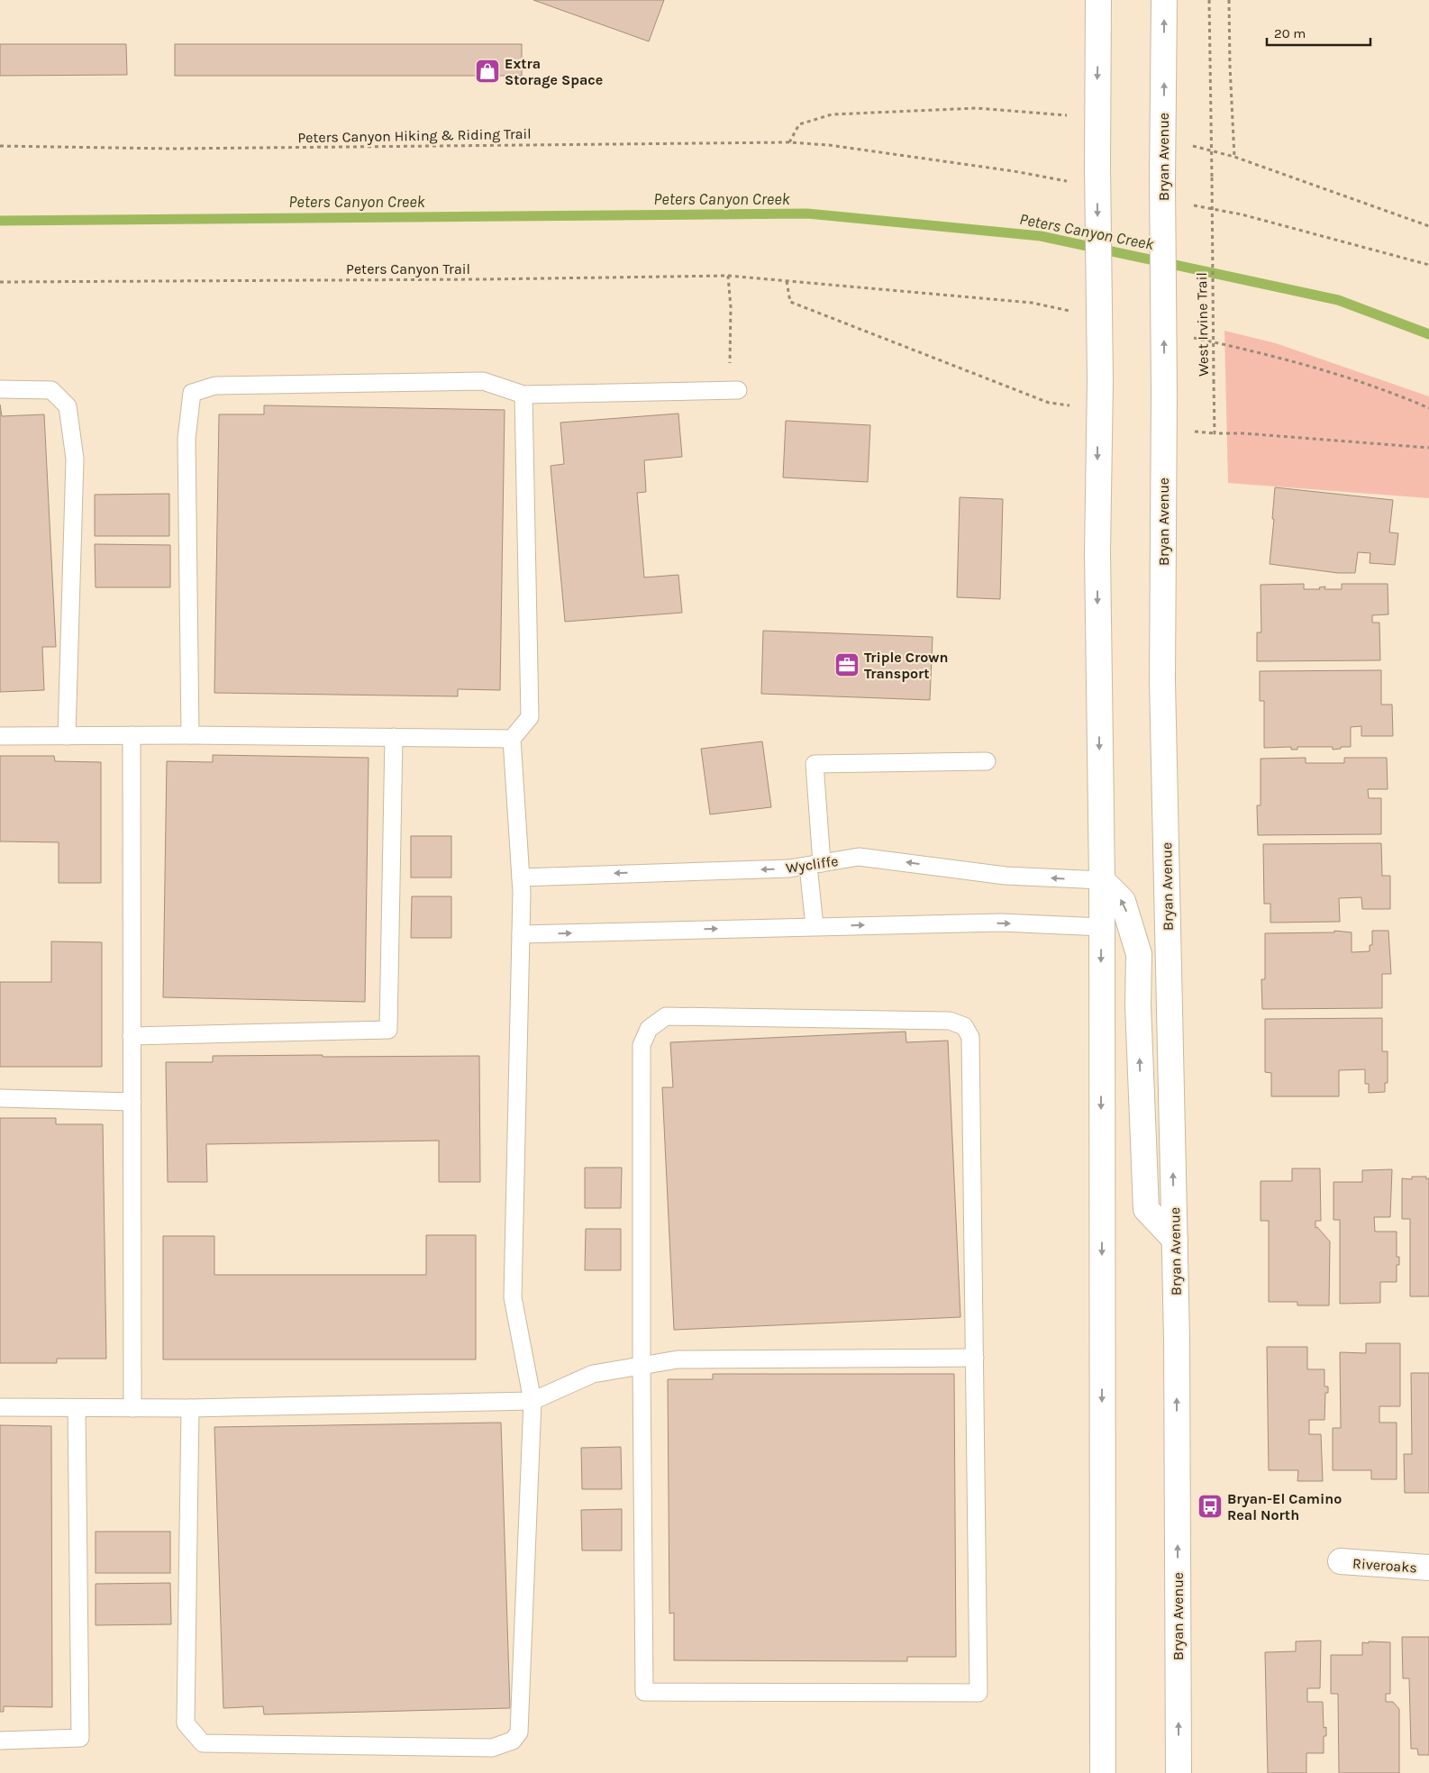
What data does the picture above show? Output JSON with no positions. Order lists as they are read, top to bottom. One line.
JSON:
{"streets":{"main road":["Bryan Avenue","Riveroaks"],"lane":["Wycliffe"],"path":["Peters Canyon Hiking & Riding Trail","Peters Canyon Trail","West Irvine Trail"]},"water":["Peters Canyon Creek"],"places":{"shop":["Extra Storage Space"],"office":["Triple Crown Transport"],"bus stop":["Bryan-El Camino Real North"]},"scale_bar":"20 m"}
